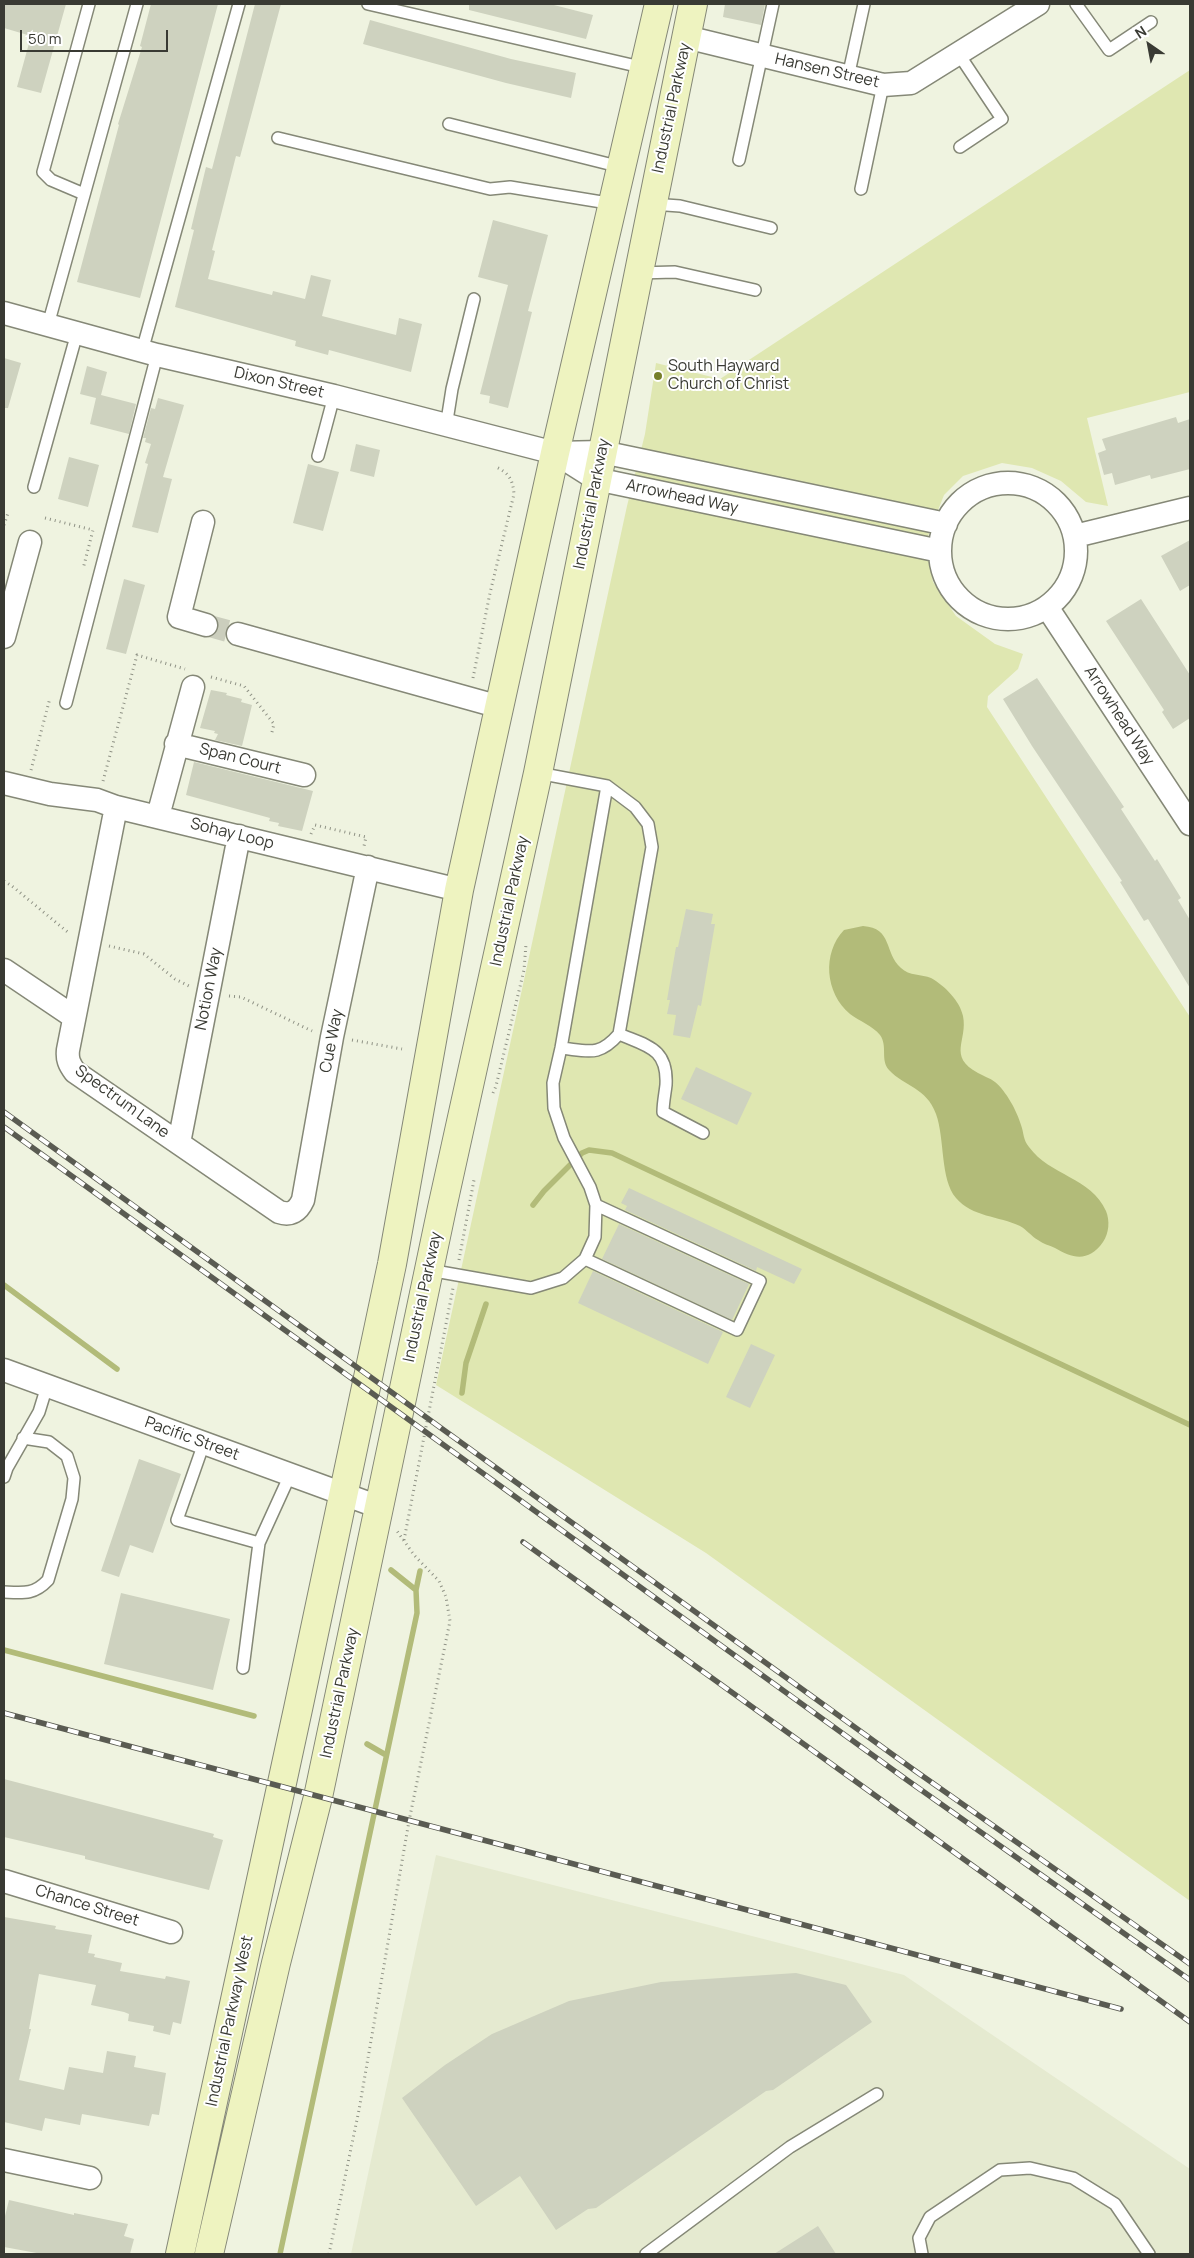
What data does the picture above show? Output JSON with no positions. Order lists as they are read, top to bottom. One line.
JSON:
{"streets":{"main road":["Industrial Parkway","Industrial Parkway West"],"street":["Hansen Street","Dixon Street","Arrowhead Way","Span Court","Sohay Loop","Notion Way","Cue Way","Spectrum Lane","Pacific Street","Chance Street"]},"crossings":[["Hansen Street","Industrial Parkway"],["Industrial Parkway","Arrowhead Way"],["Industrial Parkway","Pacific Street"],["Industrial Parkway","Industrial Parkway West"],["Dixon Street","Arrowhead Way"],["Span Court","Sohay Loop"],["Sohay Loop","Notion Way"],["Sohay Loop","Cue Way"],["Sohay Loop","Spectrum Lane"],["Notion Way","Spectrum Lane"],["Cue Way","Spectrum Lane"],["Pacific Street","Industrial Parkway West"]],"places":["South Hayward Church of Christ"],"scale_bar":"50 m","north":"top left"}
